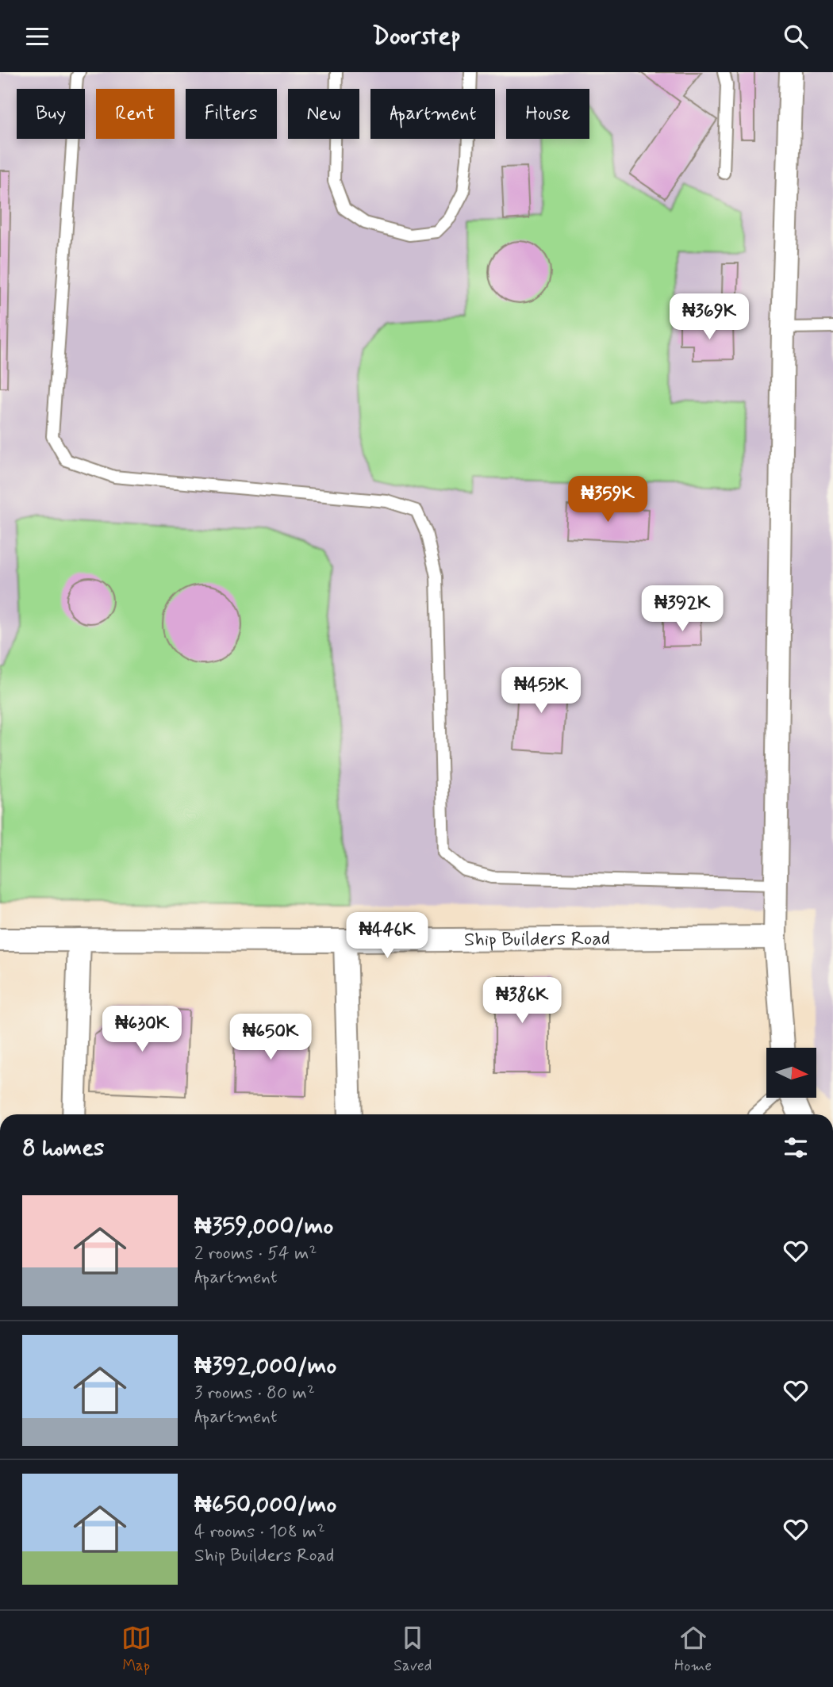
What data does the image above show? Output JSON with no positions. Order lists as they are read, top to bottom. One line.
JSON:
{"streets":{"street":["Ship Builders Road"]},"north":"right","page":{"header":"Doorstep","chip":["Buy","Rent","Filters","New","Apartment","House"],"price":["₦369K","₦359K","₦392K","₦453K","₦446K","₦386K","₦630K","₦650K"],"heading":"8 homes","list":[{"name":"₦359,000/mo","note":"2 rooms · 54 m² · Apartment"},{"name":"₦392,000/mo","note":"3 rooms · 80 m² · Apartment"},{"name":"₦650,000/mo","note":"4 rooms · 108 m² · Ship Builders Road"}],"tabs":["Map","Saved","Home"]}}
